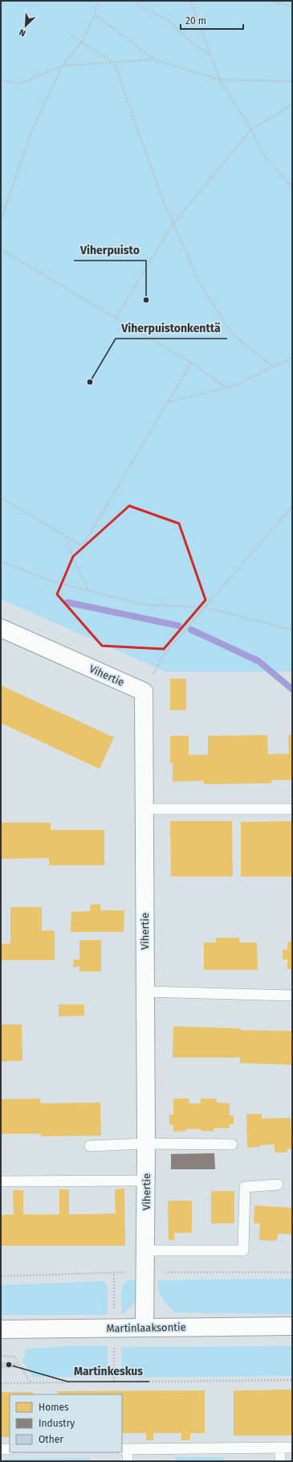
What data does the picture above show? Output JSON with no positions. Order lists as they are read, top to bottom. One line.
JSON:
{"streets":{"street":["Vihertie","Martinlaaksontie"]},"crossings":[["Vihertie","Martinlaaksontie"]],"places":["Viherpuisto","Viherpuistonkenttä","Martinkeskus"],"legend":["Homes","Industry","Other"],"scale_bar":"20 m","north":"bottom left"}
